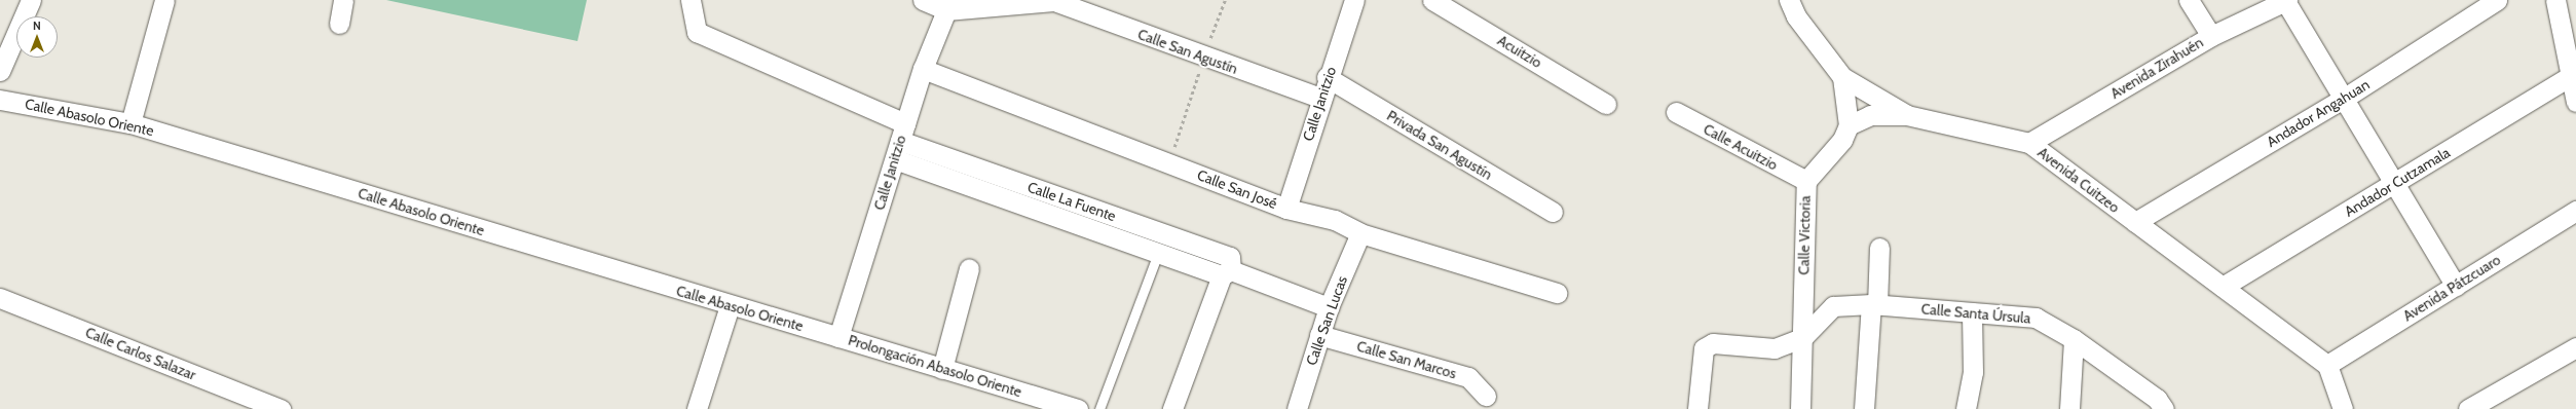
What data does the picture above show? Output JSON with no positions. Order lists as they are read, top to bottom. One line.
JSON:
{"streets":{"street":["Calle San Agustín","Acuitzio","Avenida Zirahuén","Calle Janitzio","Andador Angahuan","Calle Abasolo Oriente","Privada San Agustín","Calle Acuitzio","Avenida Cuitzeo","Andador Cutzamala","Calle San José","Calle La Fuente","Calle Victoria","Avenida Pátzcuaro","Calle Santa Úrsula","Calle San Lucas","Calle Carlos Salazar","Calle San Marcos","Prolongación Abasolo Oriente"]},"crossings":[["Calle San Agustín","Calle Janitzio"],["Avenida Zirahuén","Avenida Cuitzeo"],["Calle Janitzio","Calle Abasolo Oriente"],["Calle Janitzio","Privada San Agustín"],["Calle Janitzio","Calle San José"],["Calle Janitzio","Calle La Fuente"],["Calle Janitzio","Prolongación Abasolo Oriente"],["Andador Angahuan","Avenida Cuitzeo"],["Calle Abasolo Oriente","Prolongación Abasolo Oriente"],["Calle Acuitzio","Calle Victoria"],["Avenida Cuitzeo","Andador Cutzamala"],["Avenida Cuitzeo","Avenida Pátzcuaro"],["Calle San José","Calle San Lucas"],["Calle La Fuente","Calle San Lucas"],["Calle Victoria","Calle Santa Úrsula"],["Calle San Lucas","Calle San Marcos"]],"north":"top"}
